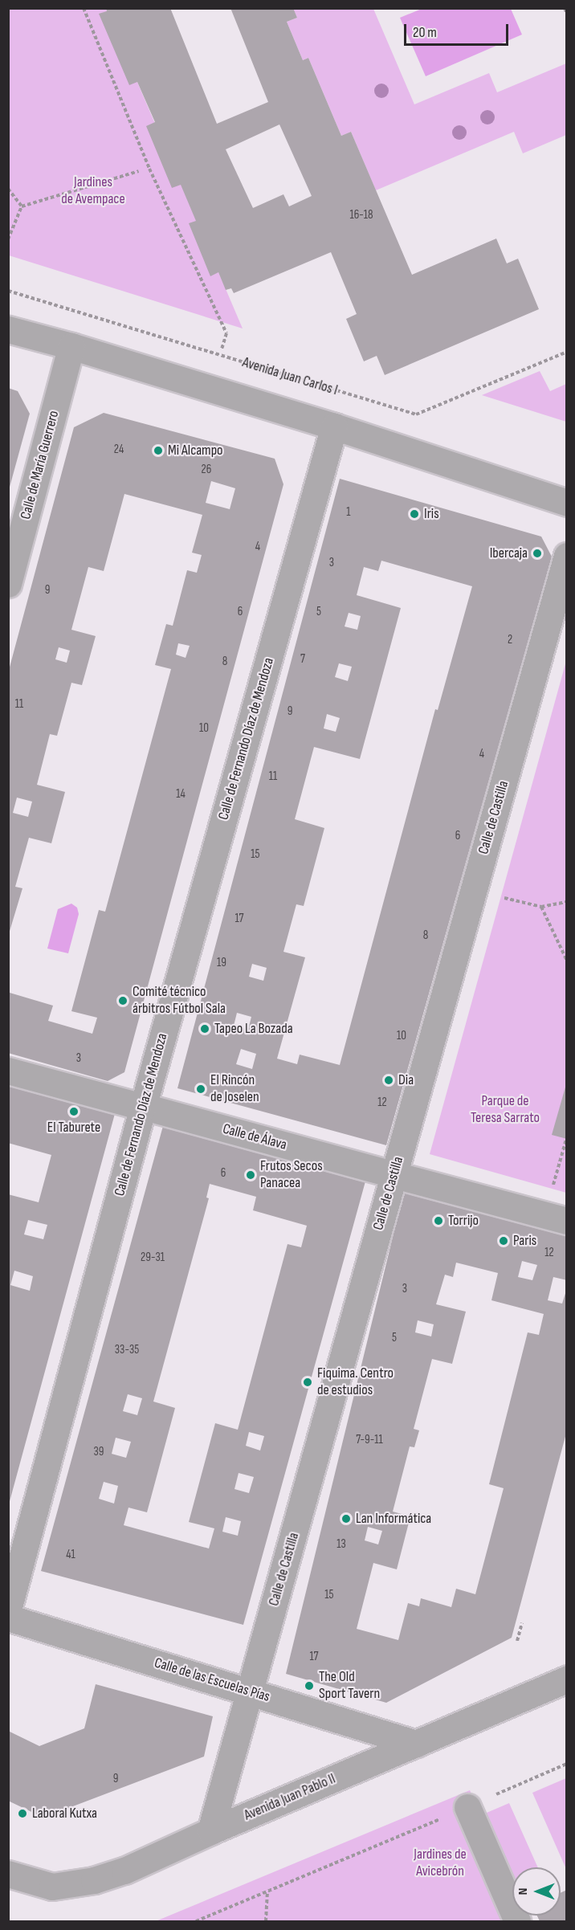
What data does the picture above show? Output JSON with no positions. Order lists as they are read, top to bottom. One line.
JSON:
{"streets":{"street":["Calle de María Guerrero","Calle de Fernando Díaz de Mendoza","Calle de Castilla","Calle de Álava","Calle de las Escuelas Pías","Avenida Juan Pablo II"],"path":["Avenida Juan Carlos I"]},"crossings":[["Calle de Castilla","Calle de las Escuelas Pías"],["Calle de Castilla","Avenida Juan Pablo II"],["Calle de las Escuelas Pías","Avenida Juan Pablo II"]],"parks":["Jardines de Avempace","Parque de Teresa Sarrato","Jardines de Avicebrón"],"places":["Mi Alcampo","Iris","Ibercaja","Comité técnico árbitros Fútbol Sala","Tapeo La Bozada","Dia","El Rincón de Joselen","El Taburete","Frutos Secos Panacea","Torrijo","Paris","Fiquima. Centro de estudios","Lan Informática","The Old Sport Tavern","Laboral Kutxa"],"house_numbers":["16-18","24","26","1","4","3","9","6","5","2","7","8","11","9","10","4","11","14","6","15","17","8","19","10","3","12","6","12","29-31","3","5","33-35","7-9-11","39","13","41","15","17","9"],"scale_bar":"20 m","north":"left"}
